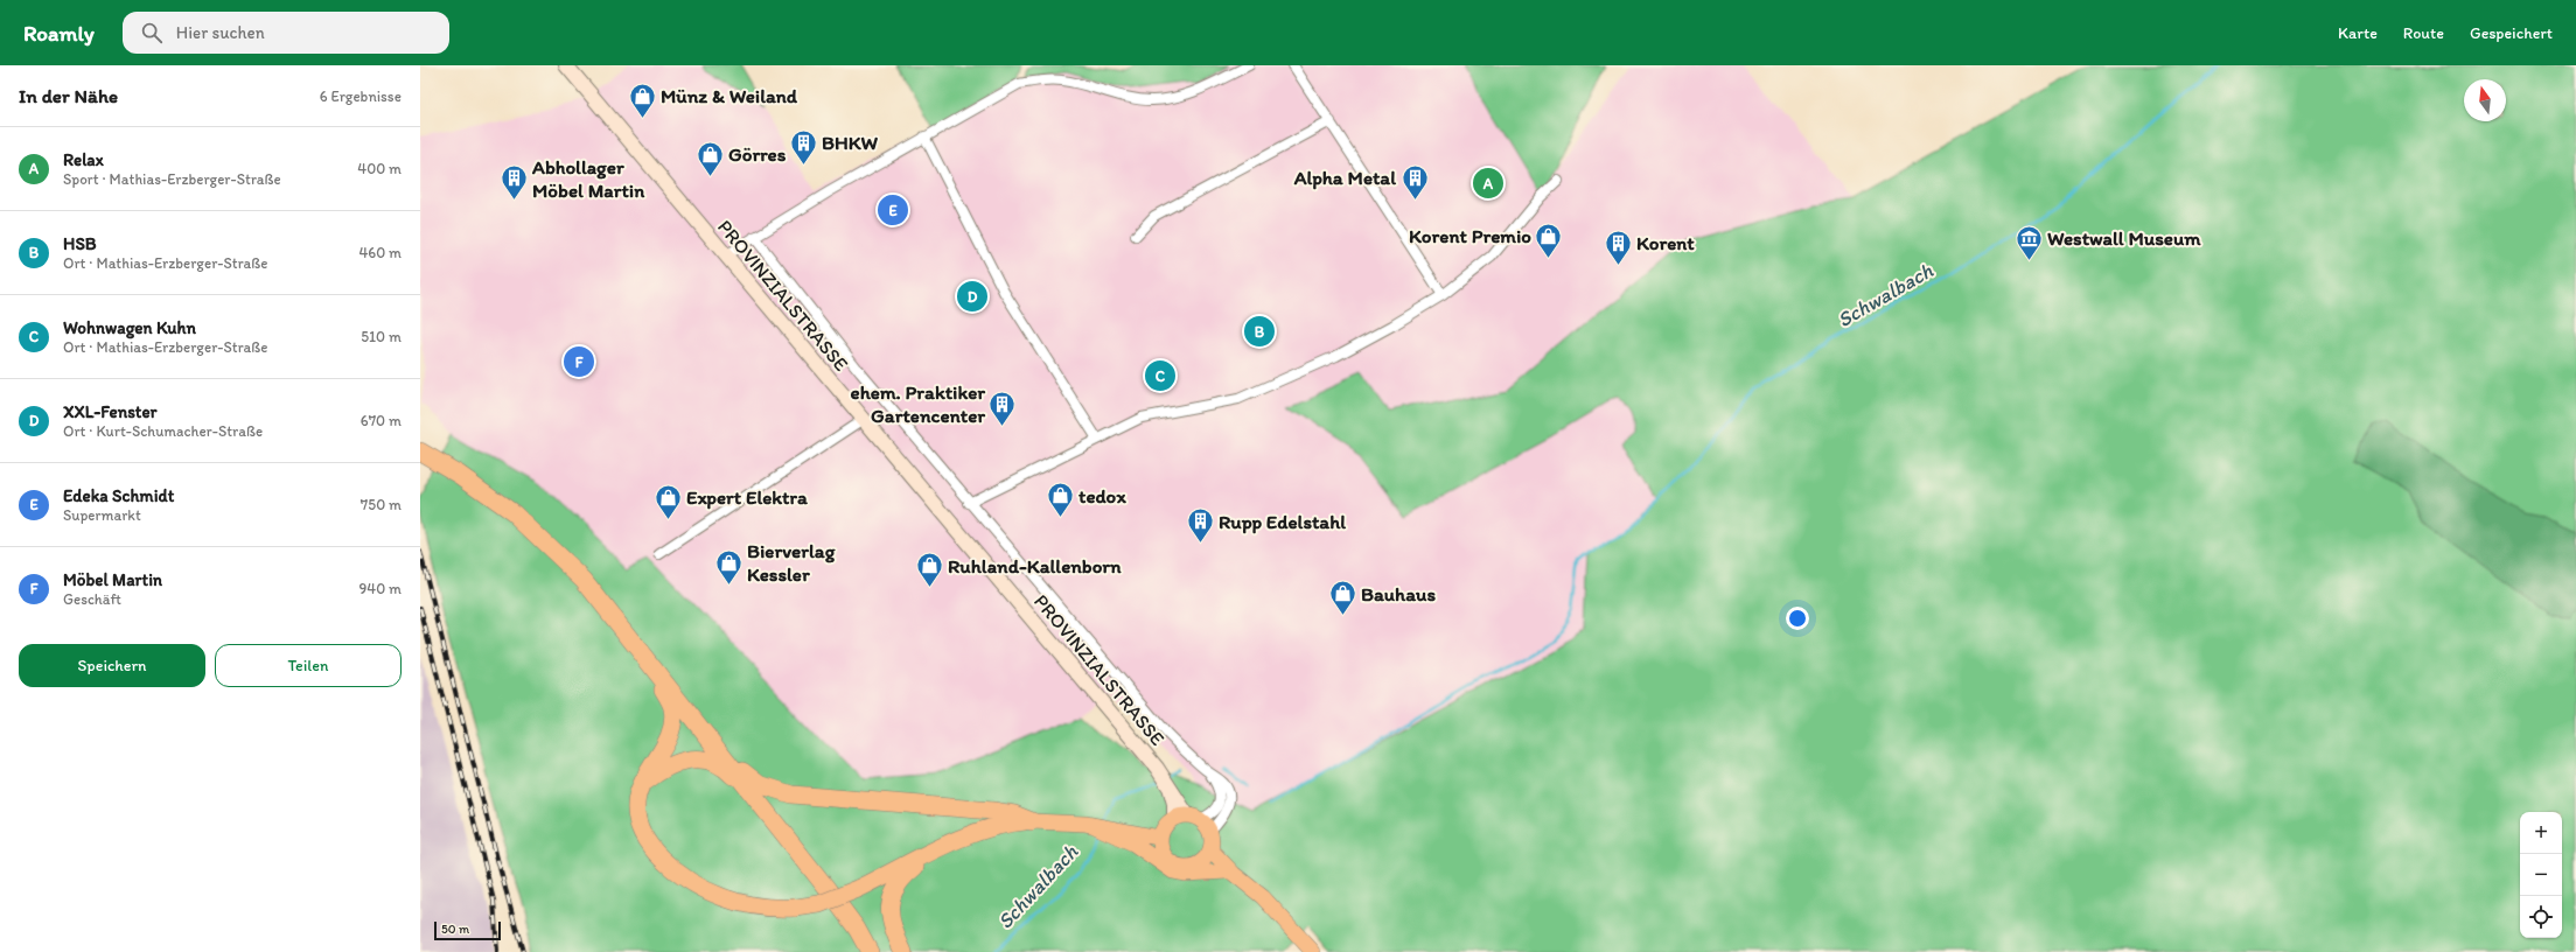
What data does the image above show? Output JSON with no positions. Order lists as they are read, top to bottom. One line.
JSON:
{"streets":{"main road":["PROVINZIALSTRASSE"]},"water":["Schwalbach"],"places":{"shop":["Münz & Weiland","Görres","Korent Premio","tedox","Expert Elektra","Bierverlag Kessler","Ruhland-Kallenborn","Bauhaus"],"building":["BHKW","Alpha Metal","Abhollager Möbel Martin","Korent","ehem. Praktiker Gartencenter","Rupp Edelstahl"],"museum":["Westwall Museum"]},"scale_bar":"50 m","north":"top","page":{"header":"Roamly","search":"Hier suchen","nav":["Karte","Route","Gespeichert"],"heading":["In der Nähe","6 Ergebnisse"],"list":[{"mark":"A","name":"Relax","note":"Sport · Mathias-Erzberger-Straße","value":"400 m"},{"mark":"B","name":"HSB","note":"Ort · Mathias-Erzberger-Straße","value":"460 m"},{"mark":"C","name":"Wohnwagen Kuhn","note":"Ort · Mathias-Erzberger-Straße","value":"510 m"},{"mark":"D","name":"XXL-Fenster","note":"Ort · Kurt-Schumacher-Straße","value":"670 m"},{"mark":"E","name":"Edeka Schmidt","note":"Supermarkt","value":"750 m"},{"mark":"F","name":"Möbel Martin","note":"Geschäft","value":"940 m"}],"pins":["A","E","D","B","F","C"],"buttons":["Speichern","Teilen"],"map_buttons":["+","−"],"scale":"50 m"}}
